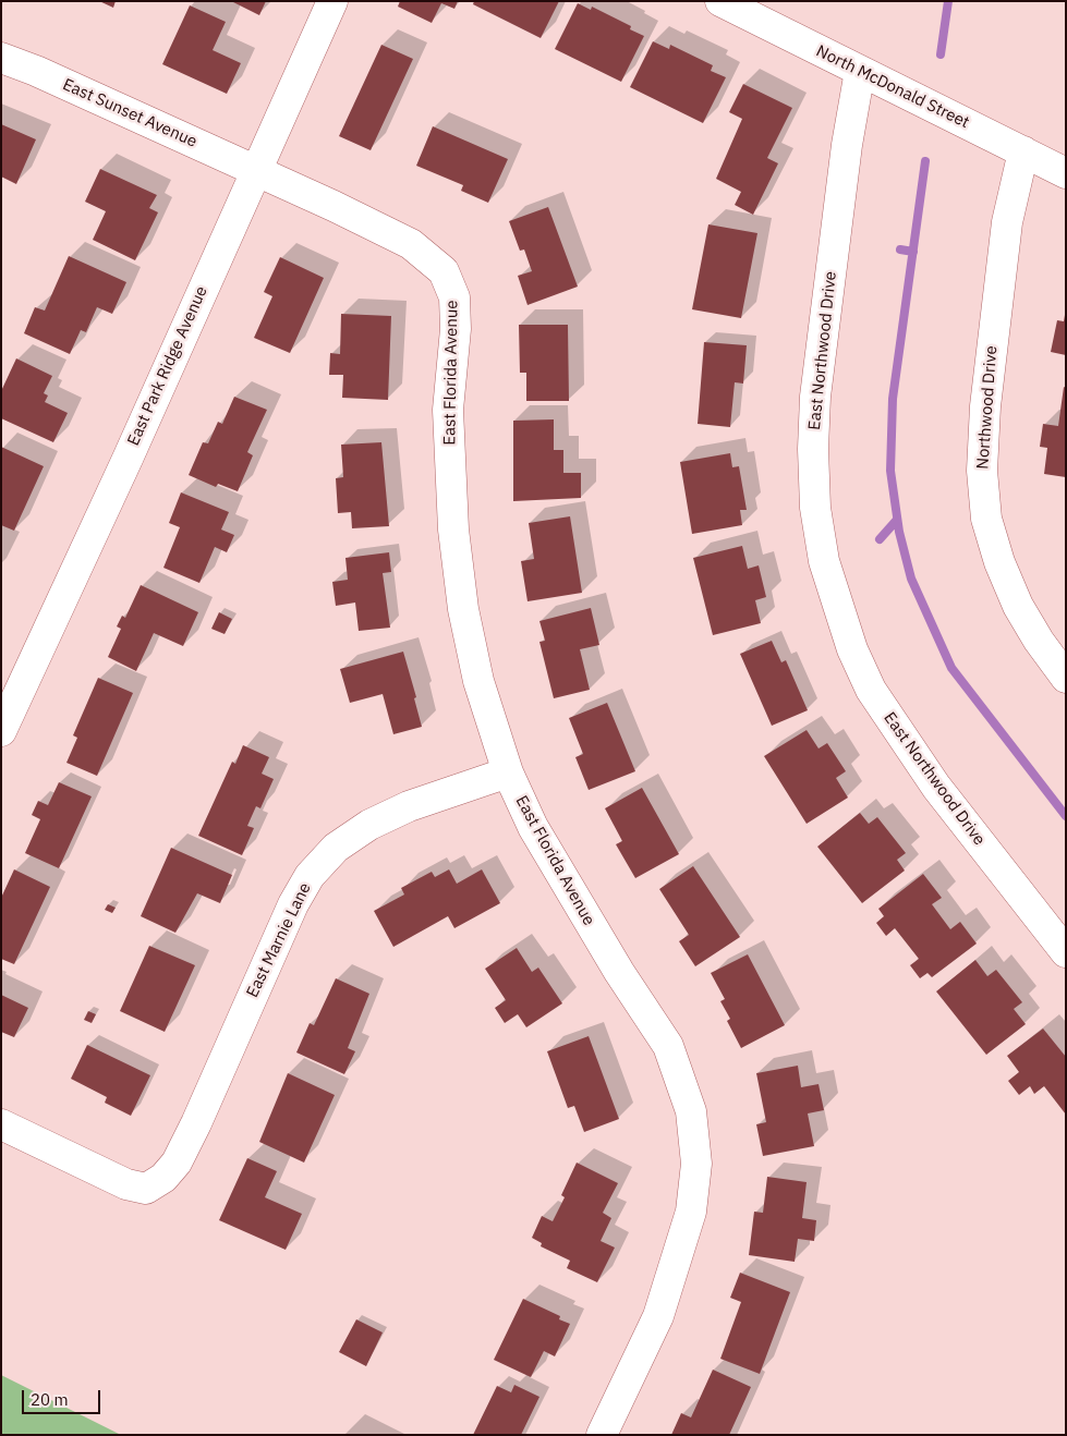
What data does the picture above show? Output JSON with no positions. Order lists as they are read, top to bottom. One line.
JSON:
{"streets":{"street":["North McDonald Street","East Sunset Avenue","East Northwood Drive","East Park Ridge Avenue","East Florida Avenue","Northwood Drive","East Marnie Lane"]},"crossings":[["North McDonald Street","East Northwood Drive"],["North McDonald Street","Northwood Drive"],["East Sunset Avenue","East Park Ridge Avenue"],["East Sunset Avenue","East Florida Avenue"],["East Park Ridge Avenue","East Florida Avenue"],["East Florida Avenue","East Marnie Lane"]],"scale_bar":"20 m"}
